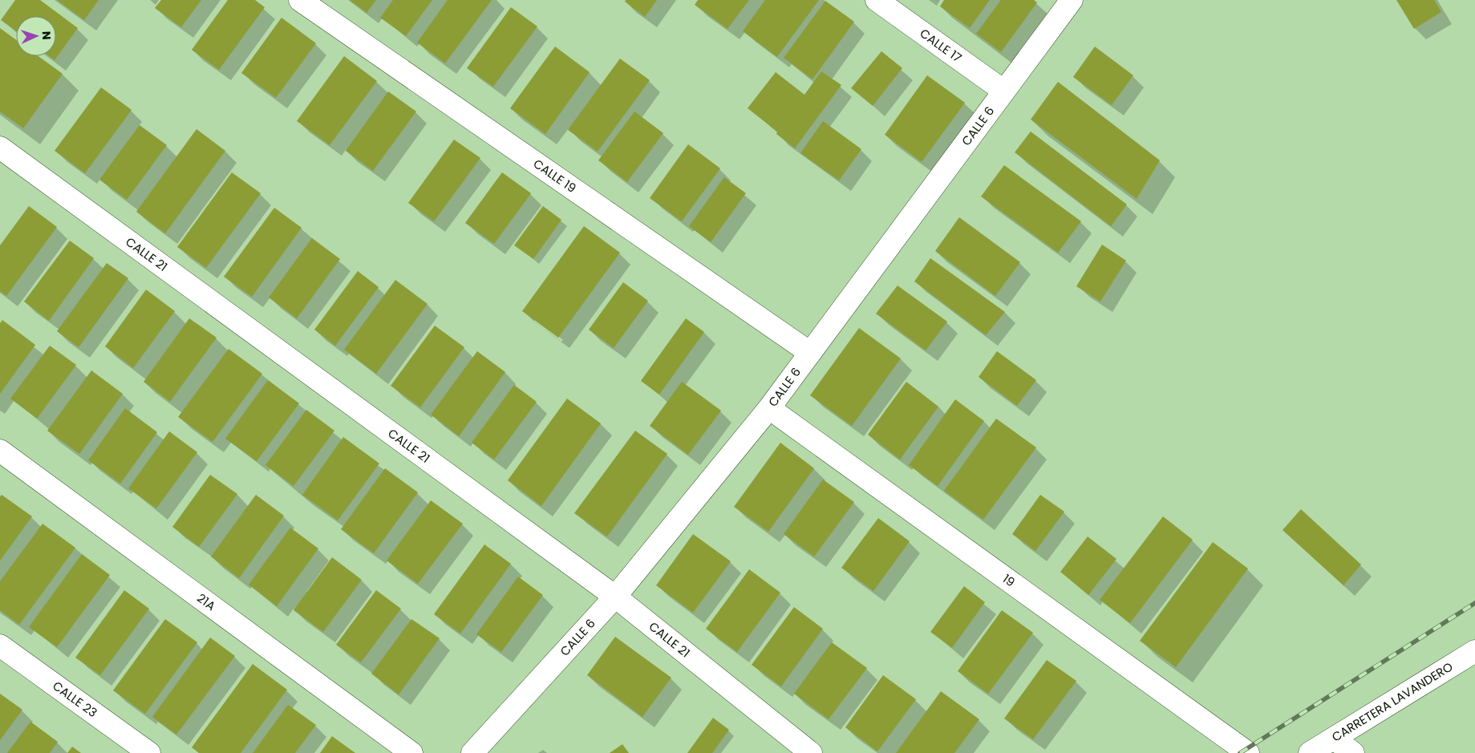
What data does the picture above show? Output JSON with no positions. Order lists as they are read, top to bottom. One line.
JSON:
{"streets":{"street":["CALLE 17","CALLE 6","CALLE 19","CALLE 21","19","21A","CALLE 23","CARRETERA LAVANDERO"]},"crossings":[["CALLE 17","CALLE 6"],["CALLE 6","CALLE 19"],["CALLE 6","CALLE 21"],["CALLE 6","19"]],"north":"right"}
